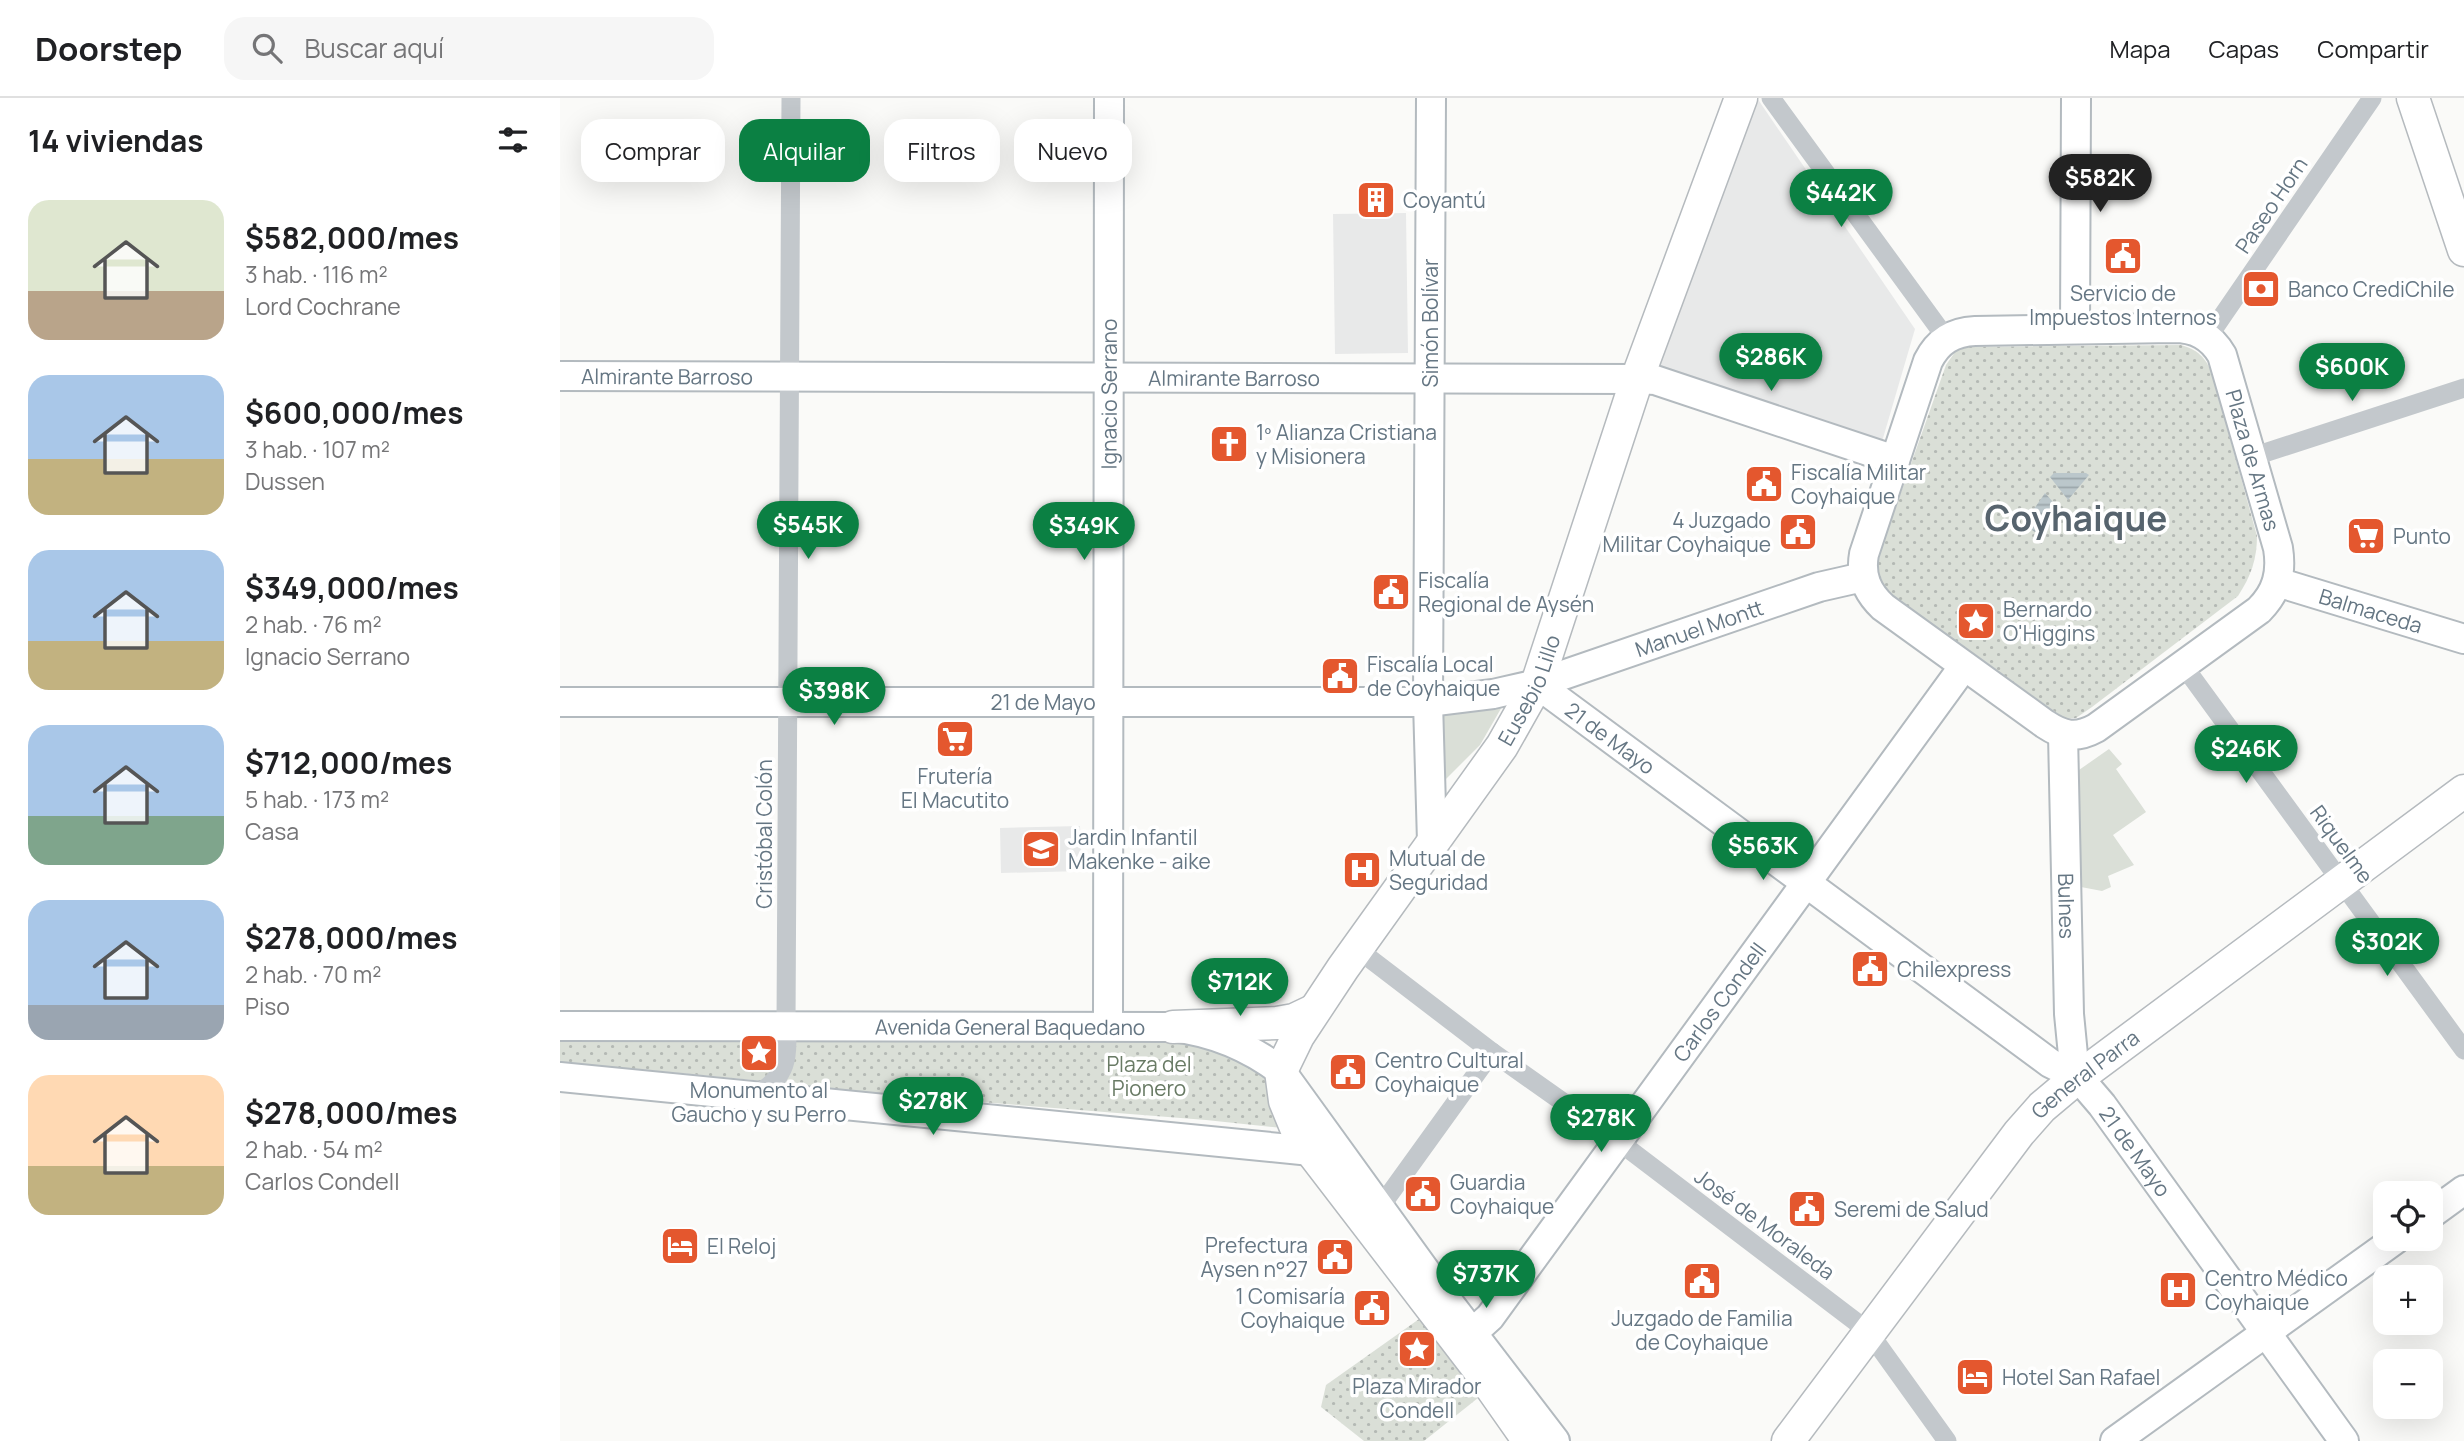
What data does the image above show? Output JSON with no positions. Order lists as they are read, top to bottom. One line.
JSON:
{"streets":{"main road":["Eusebio Lillo","Avenida General Baquedano","General Parra"],"street":["Paseo Horn","Simón Bolívar","Almirante Barroso","Ignacio Serrano","Plaza de Armas","Balmaceda","Manuel Montt","21 de Mayo","Cristóbal Colón","Riquelme","Bulnes","Carlos Condell","José de Moraleda"]},"crossings":[["Paseo Horn","Plaza de Armas"],["Simón Bolívar","Almirante Barroso"],["Simón Bolívar","Eusebio Lillo"],["Simón Bolívar","21 de Mayo"],["Almirante Barroso","Ignacio Serrano"],["Almirante Barroso","Eusebio Lillo"],["Almirante Barroso","Cristóbal Colón"],["Ignacio Serrano","21 de Mayo"],["Ignacio Serrano","Avenida General Baquedano"],["Plaza de Armas","Balmaceda"],["Manuel Montt","Eusebio Lillo"],["Manuel Montt","21 de Mayo"],["Eusebio Lillo","21 de Mayo"],["Eusebio Lillo","Avenida General Baquedano"],["Eusebio Lillo","José de Moraleda"],["21 de Mayo","Cristóbal Colón"],["21 de Mayo","Bulnes"],["21 de Mayo","Carlos Condell"],["21 de Mayo","General Parra"],["Cristóbal Colón","Avenida General Baquedano"],["Riquelme","General Parra"],["Bulnes","General Parra"],["Carlos Condell","Avenida General Baquedano"],["Carlos Condell","José de Moraleda"],["General Parra","José de Moraleda"]],"districts":["Coyhaique"],"parks":["Plaza del Pionero"],"places":{"building":["Coyantú"],"public building":["Servicio de Impuestos Internos","Fiscalía Militar Coyhaique","4 Juzgado Militar Coyhaique","Fiscalía Regional de Aysén","Fiscalía Local de Coyhaique","Chilexpress","Centro Cultural Coyhaique","Guardia Coyhaique","Seremi de Salud","Prefectura Aysen n°27","Juzgado de Familia de Coyhaique","1 Comisaría Coyhaique"],"bank":["Banco CrediChile"],"church":["1º Alianza Cristiana y Misionera"],"supermarket":["Punto","Frutería El Macutito"],"place":["Bernardo O'Higgins","Monumento al Gaucho y su Perro","Plaza Mirador Condell"],"school or university":["Jardin Infantil Makenke - aike"],"hospital":["Mutual de Seguridad","Centro Médico Coyhaique"],"hotel":["El Reloj","Hotel San Rafael"]},"page":{"header":"Doorstep","search":"Buscar aquí","nav":["Mapa","Capas","Compartir"],"heading":"14 viviendas","chip":["Comprar","Alquilar","Filtros","Nuevo"],"price":["$582K","$442K","$286K","$600K","$545K","$349K","$398K","$246K","$563K","$302K","$712K","$278K","$278K","$737K"],"list":[{"name":"$582,000/mes","note":"3 hab. · 116 m² · Lord Cochrane"},{"name":"$600,000/mes","note":"3 hab. · 107 m² · Dussen"},{"name":"$349,000/mes","note":"2 hab. · 76 m² · Ignacio Serrano"},{"name":"$712,000/mes","note":"5 hab. · 173 m² · Casa"},{"name":"$278,000/mes","note":"2 hab. · 70 m² · Piso"},{"name":"$278,000/mes","note":"2 hab. · 54 m² · Carlos Condell"}],"map_buttons":["+","−"]}}
